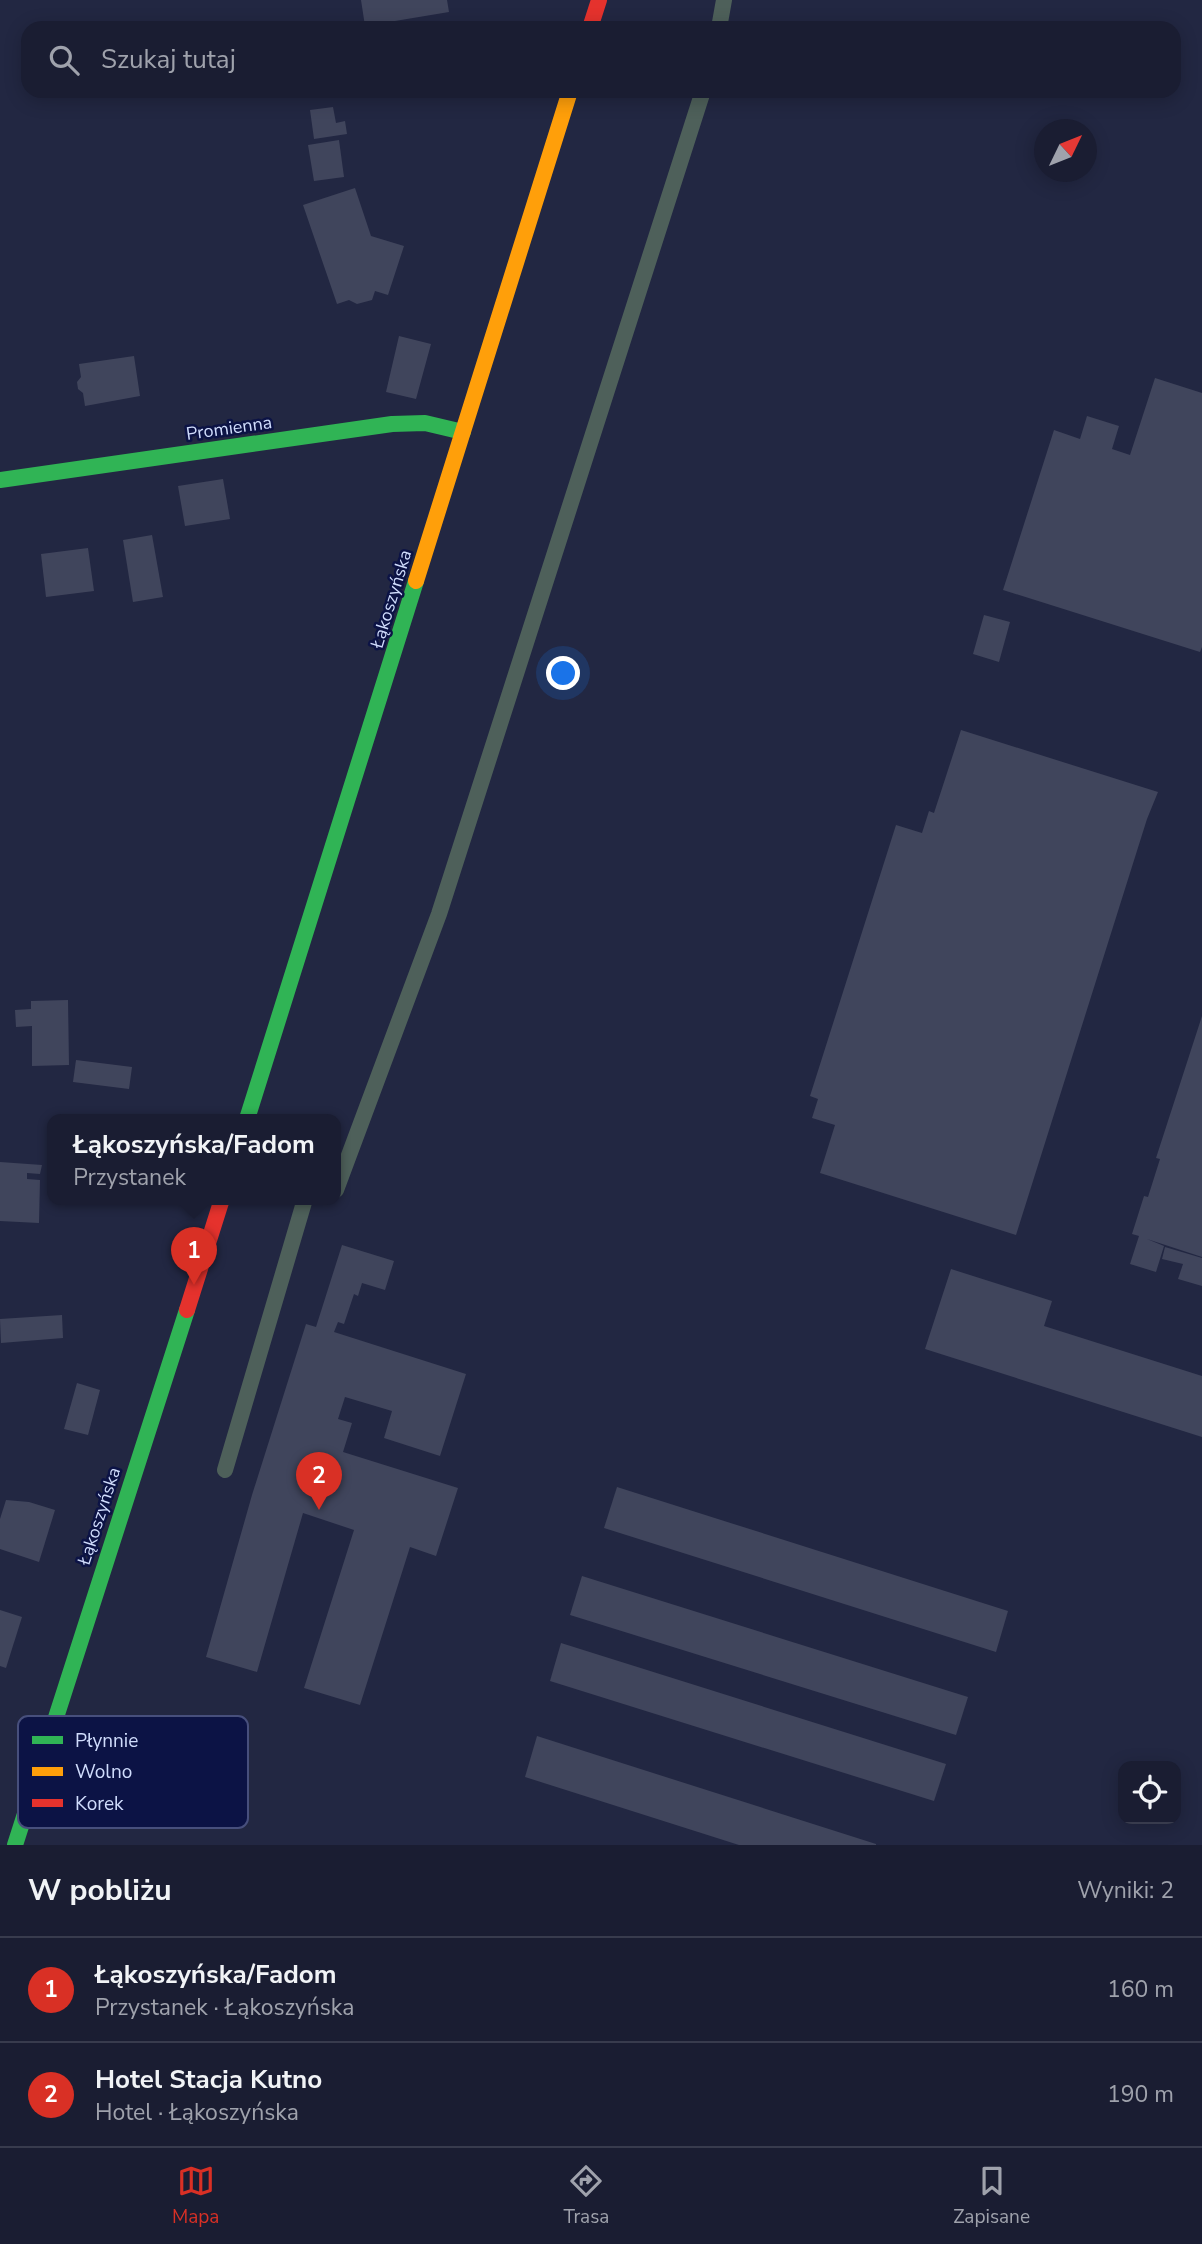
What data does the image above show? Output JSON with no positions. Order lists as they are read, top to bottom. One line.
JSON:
{"streets":{"main road":["Promienna","Łąkoszyńska"]},"crossings":[["Promienna","Łąkoszyńska"]],"legend":["Płynnie","Wolno","Korek"],"north":"top right","page":{"search":"Szukaj tutaj","popup":["Łąkoszyńska/Fadom","Przystanek"],"pins":["1","2"],"heading":["W pobliżu","Wyniki: 2"],"list":[{"mark":"1","name":"Łąkoszyńska/Fadom","note":"Przystanek · Łąkoszyńska","value":"160 m"},{"mark":"2","name":"Hotel Stacja Kutno","note":"Hotel · Łąkoszyńska","value":"190 m"}],"nav":["Mapa","Trasa","Zapisane"]}}
